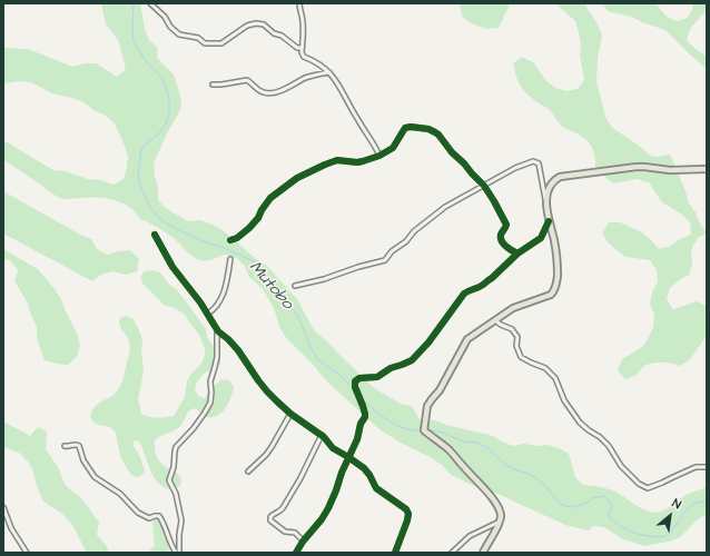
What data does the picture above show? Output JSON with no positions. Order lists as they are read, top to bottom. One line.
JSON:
{"water":["Mutobo"],"north":"top right"}
